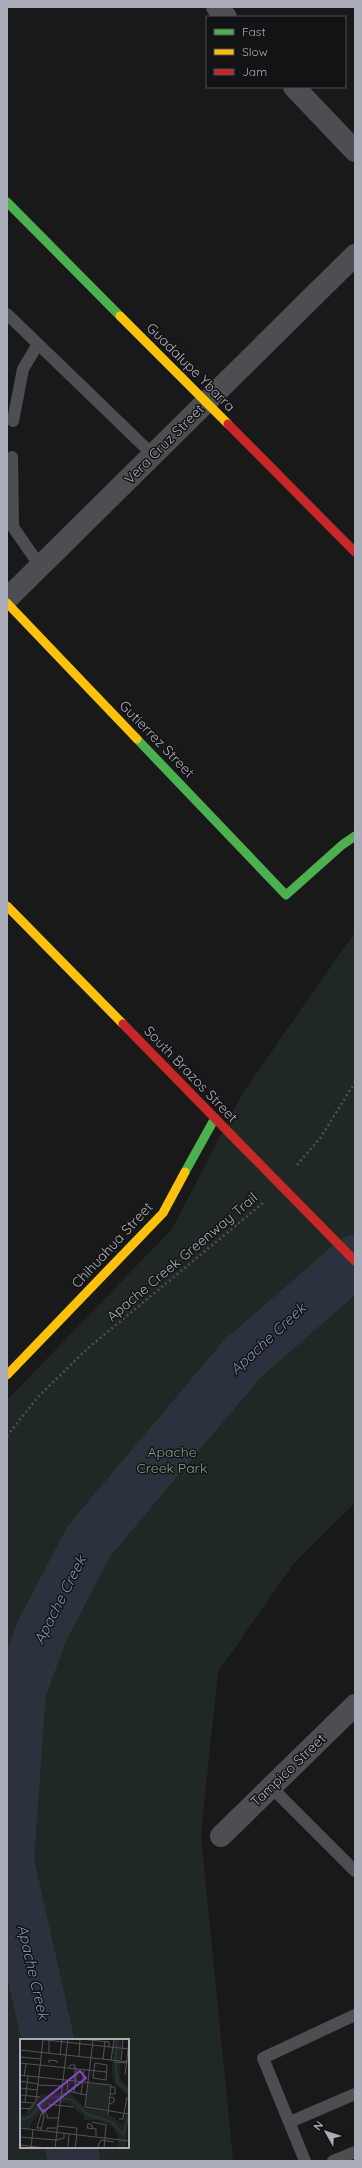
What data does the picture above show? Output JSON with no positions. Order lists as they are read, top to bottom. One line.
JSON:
{"streets":{"street":["Guadalupe Ybarra","Vera Cruz Street","Gutierrez Street","South Brazos Street","Chihuahua Street","Tampico Street"],"path":["Apache Creek Greenway Trail"]},"crossings":[["Guadalupe Ybarra","Vera Cruz Street"],["South Brazos Street","Chihuahua Street"]],"water":["Apache Creek"],"parks":["Apache Creek Park"],"legend":["Fast","Slow","Jam"],"north":"top left"}
